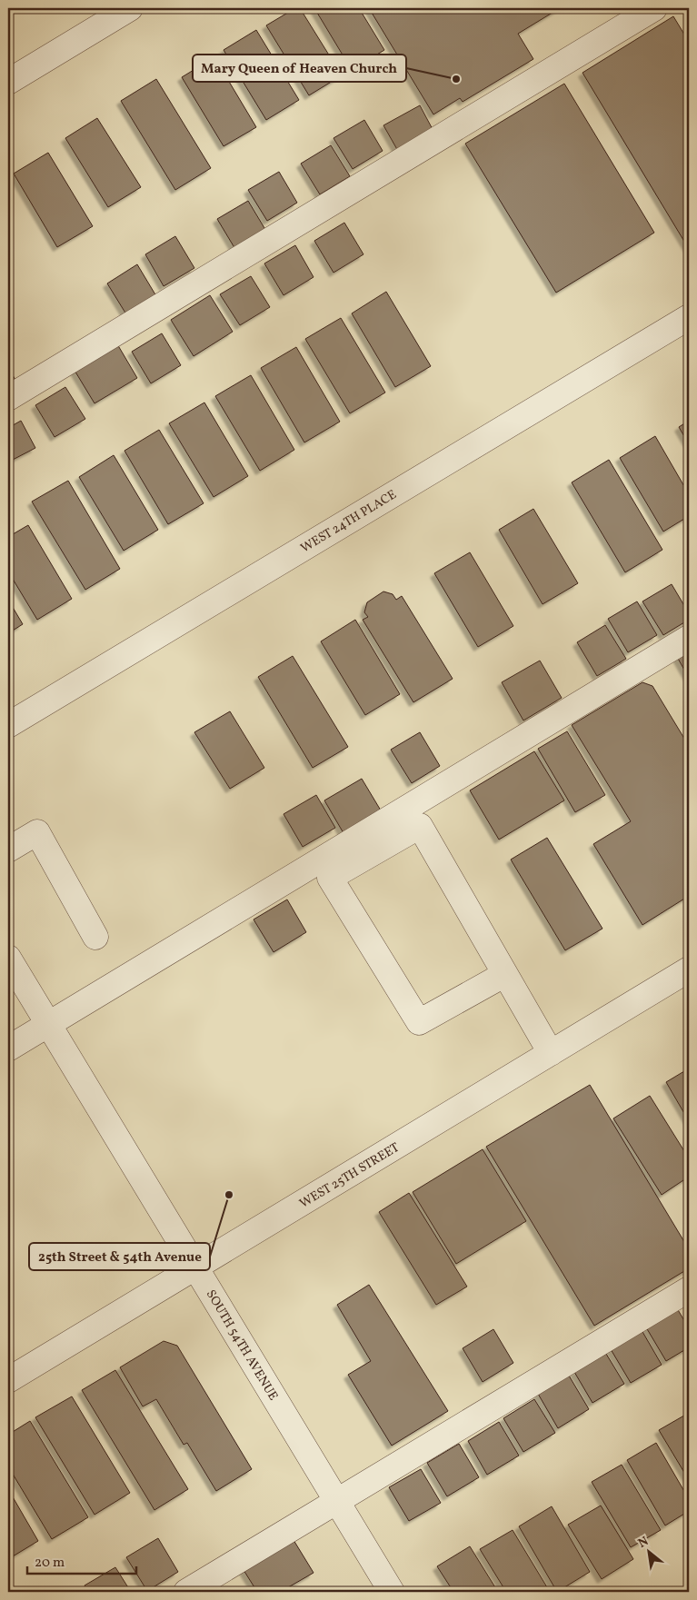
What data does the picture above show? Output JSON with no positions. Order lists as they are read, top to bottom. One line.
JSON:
{"streets":{"street":["WEST 24TH PLACE","WEST 25TH STREET","SOUTH 54TH AVENUE"]},"crossings":[["WEST 25TH STREET","SOUTH 54TH AVENUE"]],"places":["Mary Queen of Heaven Church","25th Street & 54th Avenue"],"scale_bar":"20 m","north":"top left"}
